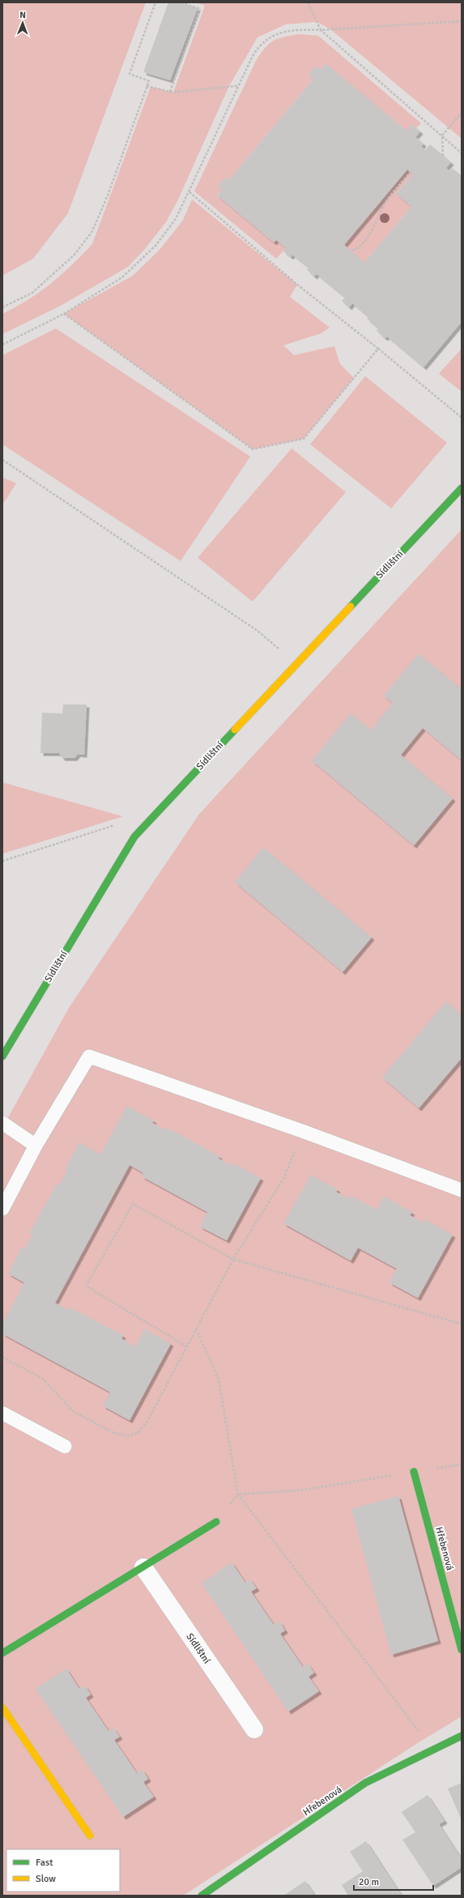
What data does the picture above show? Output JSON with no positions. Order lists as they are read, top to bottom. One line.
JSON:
{"streets":{"street":["Sídlištní","Hřebenová"]},"legend":["Fast","Slow"],"scale_bar":"20 m","north":"top"}
